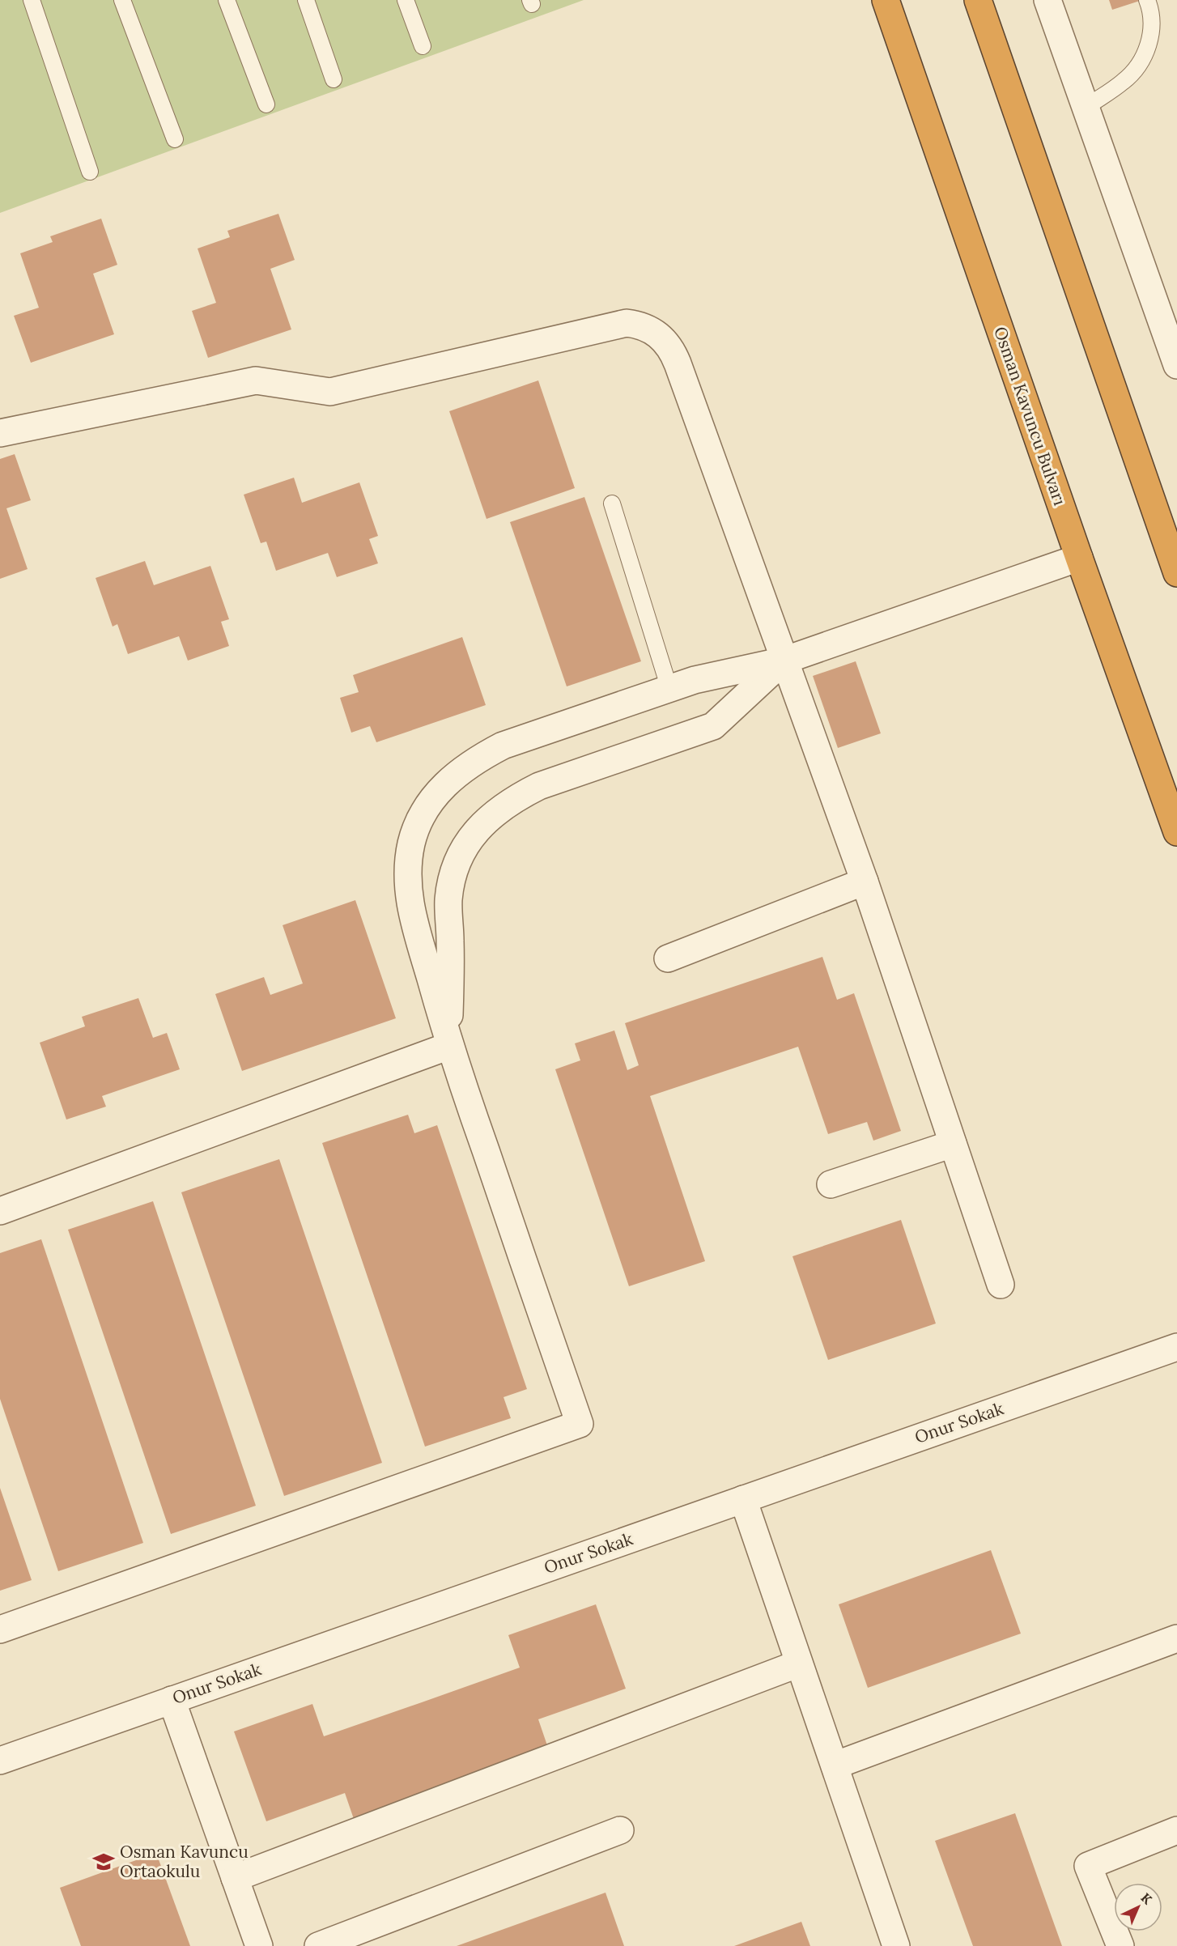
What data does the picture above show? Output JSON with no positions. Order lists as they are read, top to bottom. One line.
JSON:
{"streets":{"highway":["Osman Kavuncu Bulvarı"],"street":["Onur Sokak"]},"places":{"school or university":["Osman Kavuncu Ortaokulu"]},"north":"top right"}
